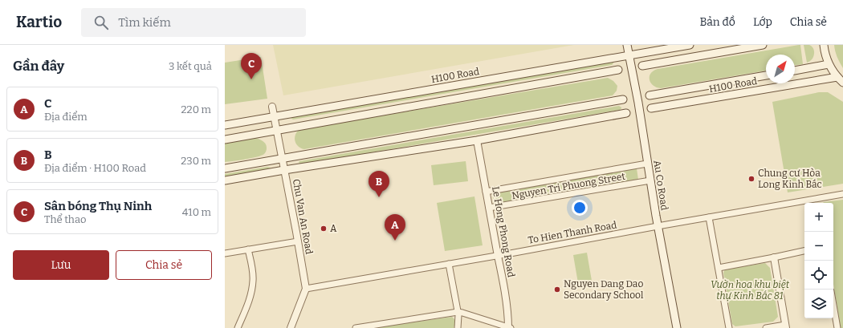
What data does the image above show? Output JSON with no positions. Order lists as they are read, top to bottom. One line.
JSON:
{"streets":{"main road":["H100 Road","Au Co Road"],"street":["Nguyen Tri Phuong Street","Chu Van An Road","Le Hong Phong Road","To Hien Thanh Road"]},"crossings":[["H100 Road","Au Co Road"],["H100 Road","Chu Van An Road"],["Au Co Road","Nguyen Tri Phuong Street"],["Au Co Road","To Hien Thanh Road"],["Nguyen Tri Phuong Street","Le Hong Phong Road"],["Chu Van An Road","To Hien Thanh Road"],["Le Hong Phong Road","To Hien Thanh Road"]],"parks":["Vườn hoa khu biệt thự Kinh Bắc 81"],"places":["Chung cư Hòa Long Kinh Bắc","A","Nguyen Dang Dao Secondary School"],"north":"top right","page":{"header":"Kartio","search":"Tìm kiếm","nav":["Bản đồ","Lớp","Chia sẻ"],"heading":["Gần đây","3 kết quả"],"pins":["C","B","A"],"list":[{"mark":"A","name":"C","note":"Địa điểm","value":"220 m"},{"mark":"B","name":"B","note":"Địa điểm · H100 Road","value":"230 m"},{"mark":"C","name":"Sân bóng Thụ Ninh","note":"Thể thao","value":"410 m"}],"map_buttons":["+","−"],"buttons":["Lưu","Chia sẻ"]}}
